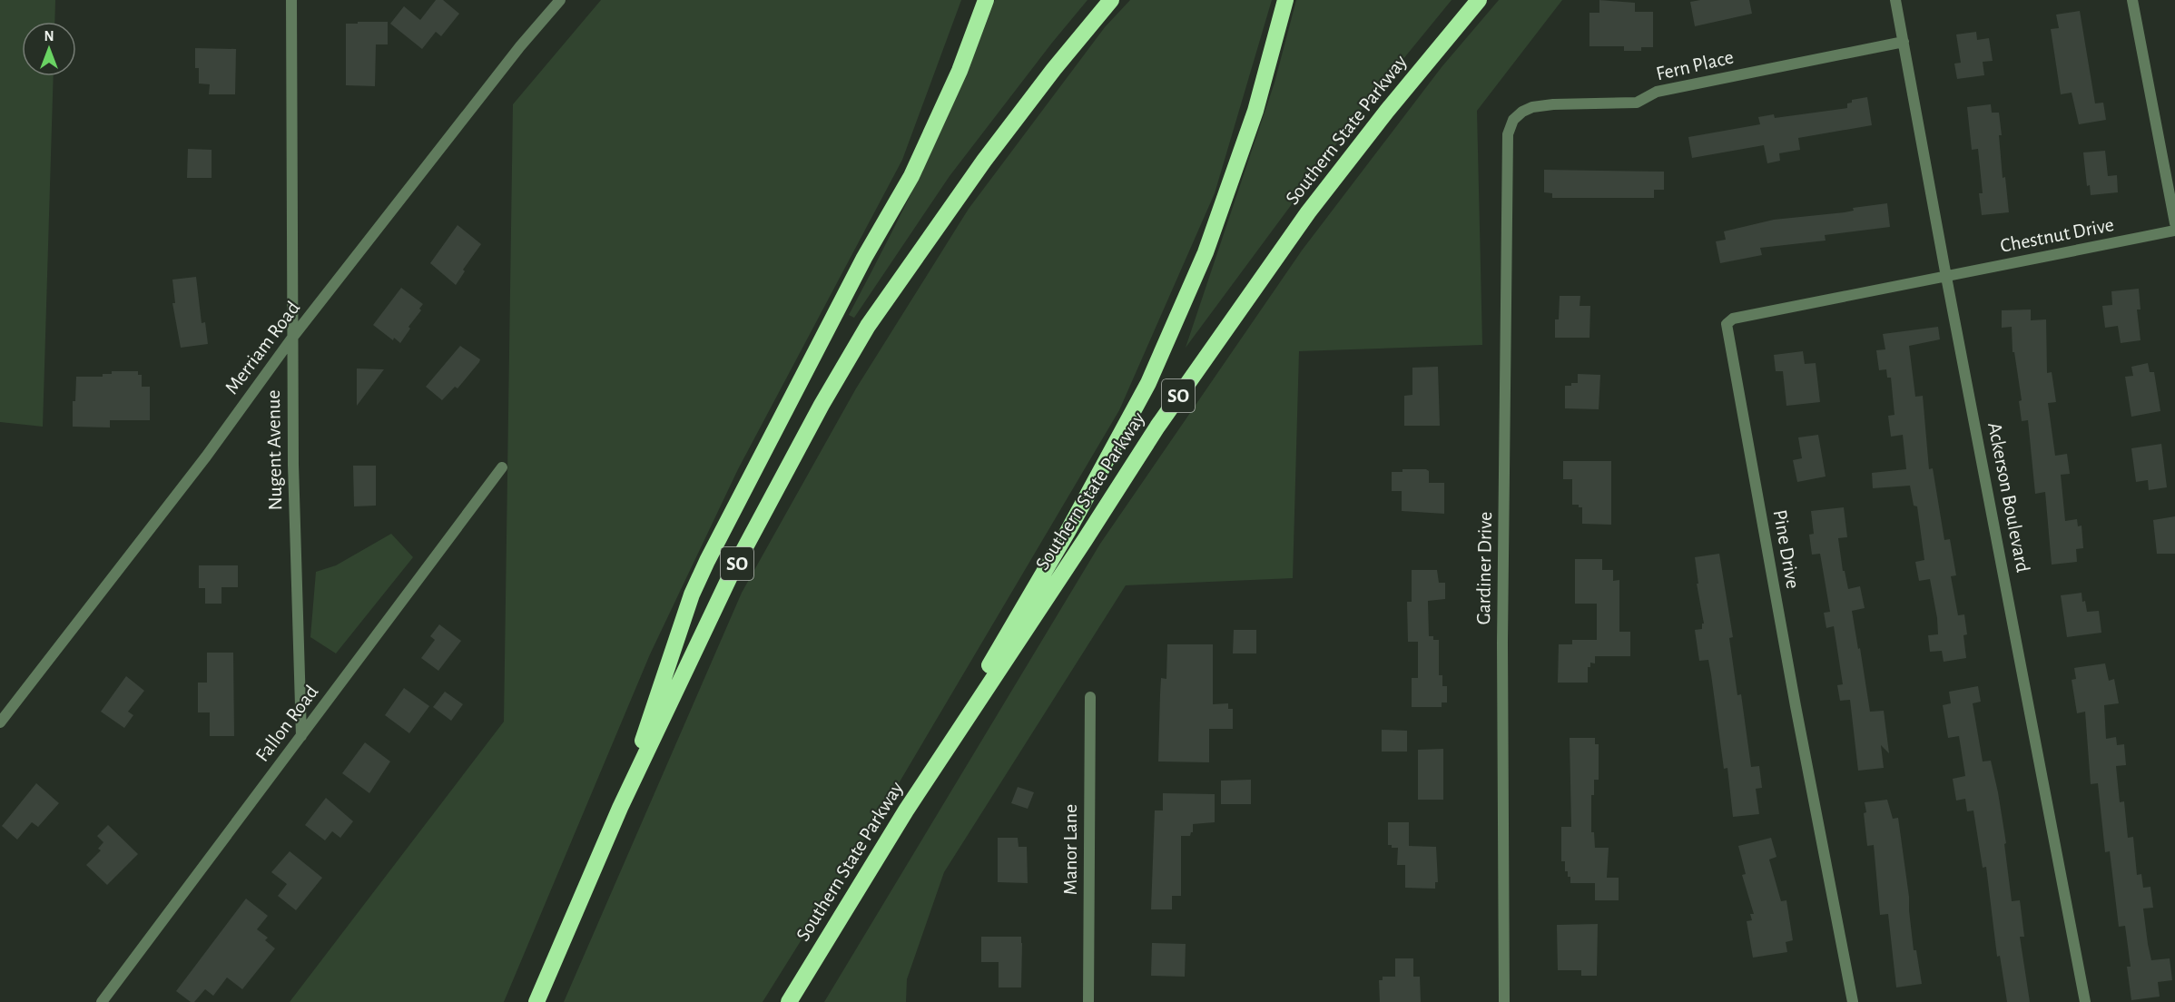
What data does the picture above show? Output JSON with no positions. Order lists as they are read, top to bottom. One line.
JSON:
{"streets":{"highway":["Southern State Parkway","SO"],"street":["Fern Place","Chestnut Drive","Merriam Road","Nugent Avenue","Ackerson Boulevard","Pine Drive","Gardiner Drive","Fallon Road","Manor Lane"]},"crossings":[["Fern Place","Ackerson Boulevard"],["Fern Place","Gardiner Drive"],["Chestnut Drive","Ackerson Boulevard"],["Chestnut Drive","Pine Drive"],["Merriam Road","Nugent Avenue"],["Nugent Avenue","Fallon Road"],["Ackerson Boulevard","Pine Drive"]],"north":"top"}
